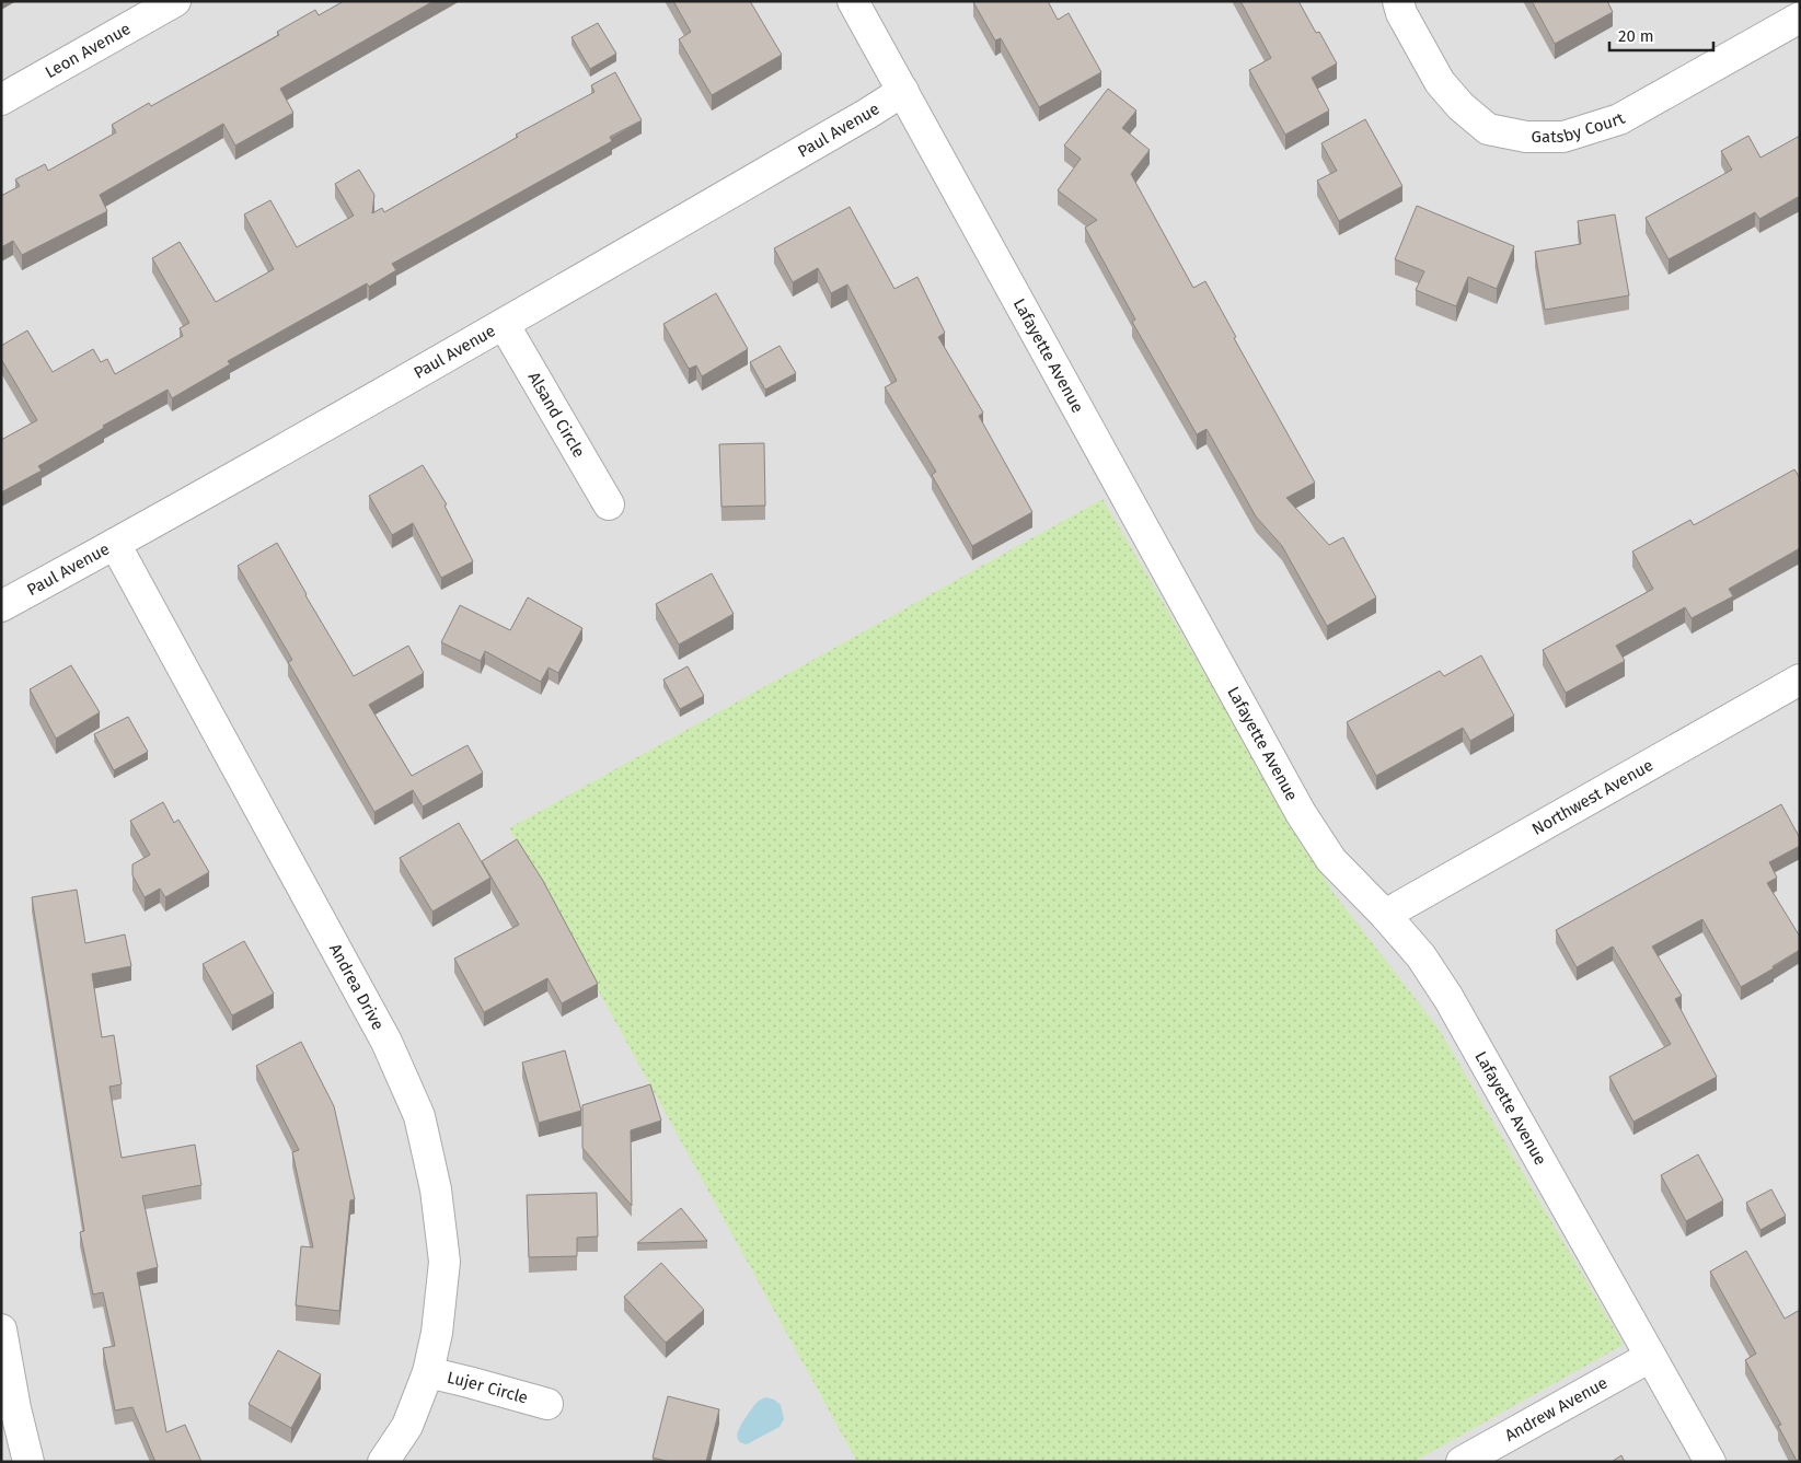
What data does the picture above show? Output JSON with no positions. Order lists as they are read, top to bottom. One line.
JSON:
{"streets":{"street":["Leon Avenue","Gatsby Court","Paul Avenue","Lafayette Avenue","Alsand Circle","Northwest Avenue","Andrea Drive","Lujer Circle","Andrew Avenue"]},"crossings":[["Paul Avenue","Lafayette Avenue"],["Paul Avenue","Alsand Circle"],["Paul Avenue","Andrea Drive"],["Lafayette Avenue","Northwest Avenue"],["Lafayette Avenue","Andrew Avenue"],["Andrea Drive","Lujer Circle"]],"scale_bar":"20 m"}
